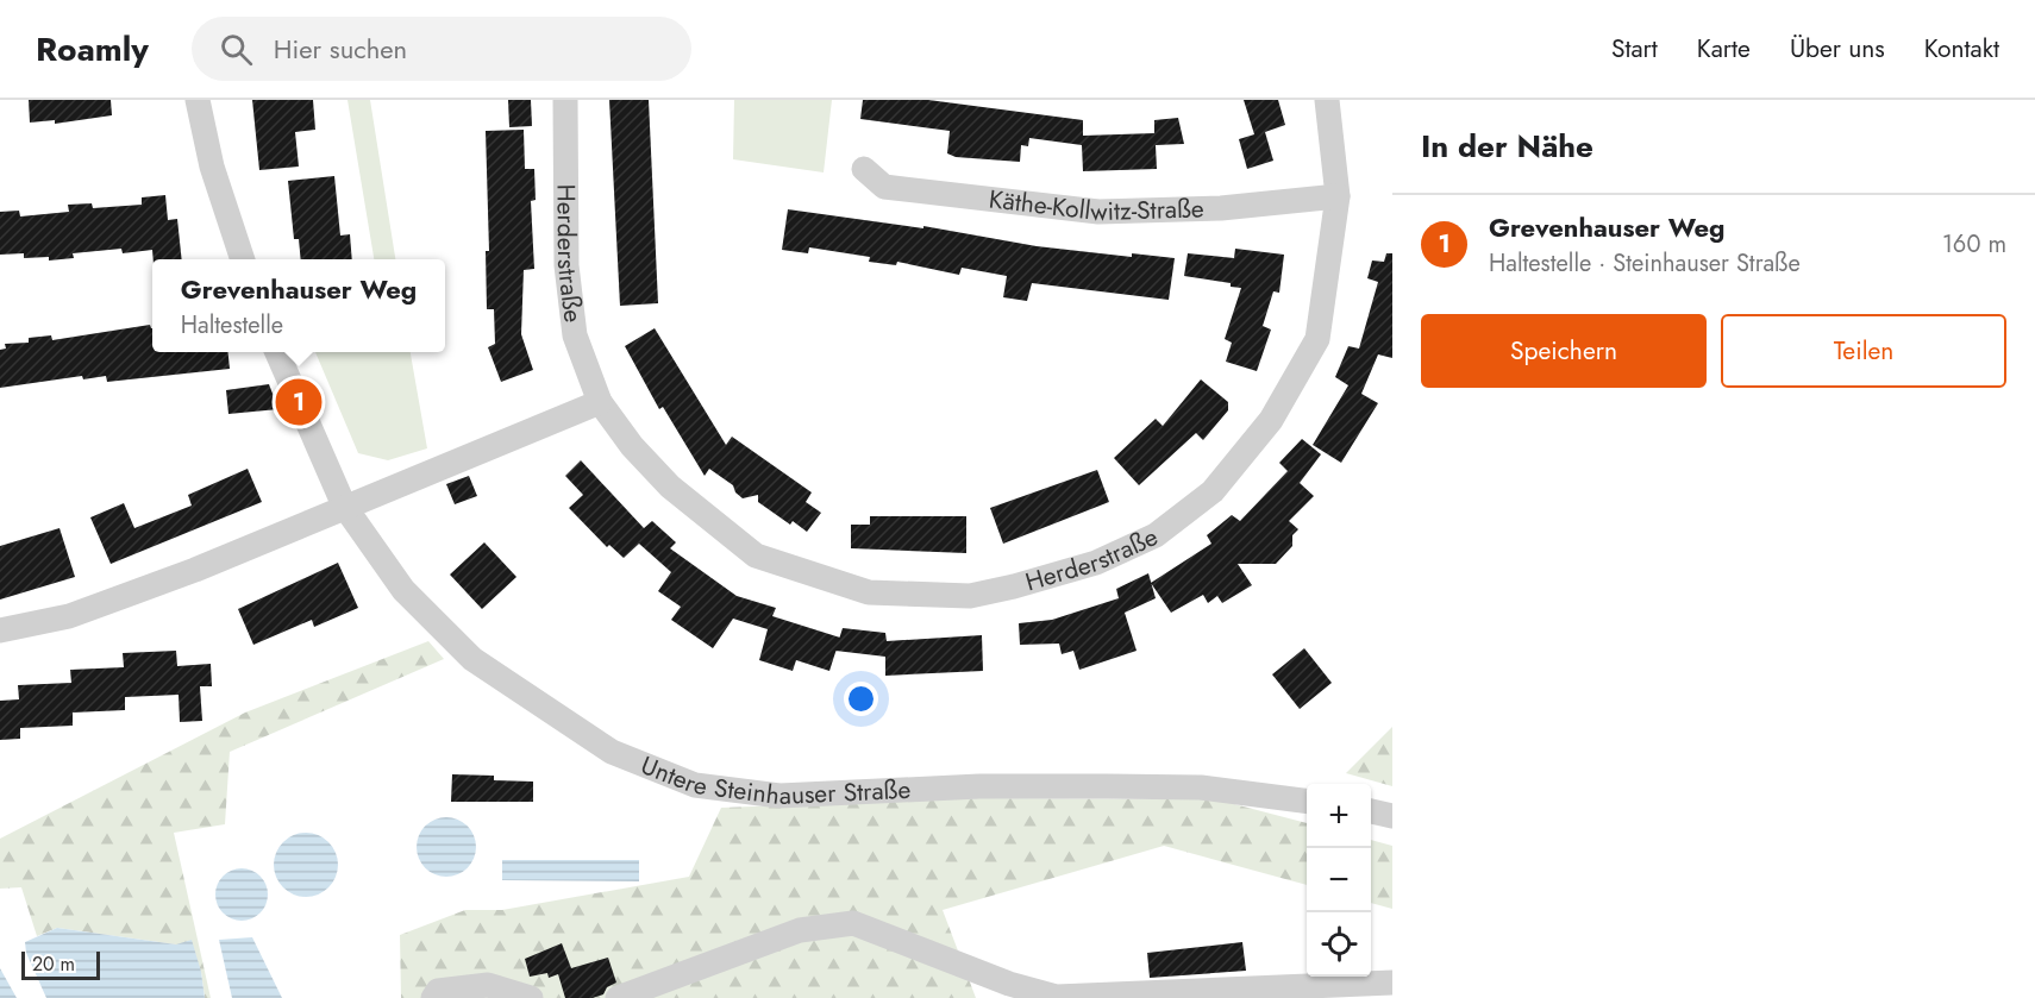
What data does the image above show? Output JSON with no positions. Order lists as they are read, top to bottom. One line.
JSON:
{"streets":{"street":["Käthe-Kollwitz-Straße","Herderstraße","Untere Steinhauser Straße"]},"crossings":[["Käthe-Kollwitz-Straße","Herderstraße"]],"scale_bar":"20 m","page":{"header":"Roamly","search":"Hier suchen","nav":["Start","Karte","Über uns","Kontakt"],"heading":"In der Nähe","list":[{"mark":"1","name":"Grevenhauser Weg","note":"Haltestelle · Steinhauser Straße","value":"160 m"}],"popup":["Grevenhauser Weg","Haltestelle"],"buttons":["Speichern","Teilen"],"pins":"1","map_buttons":["+","−"],"scale":"20 m"}}
